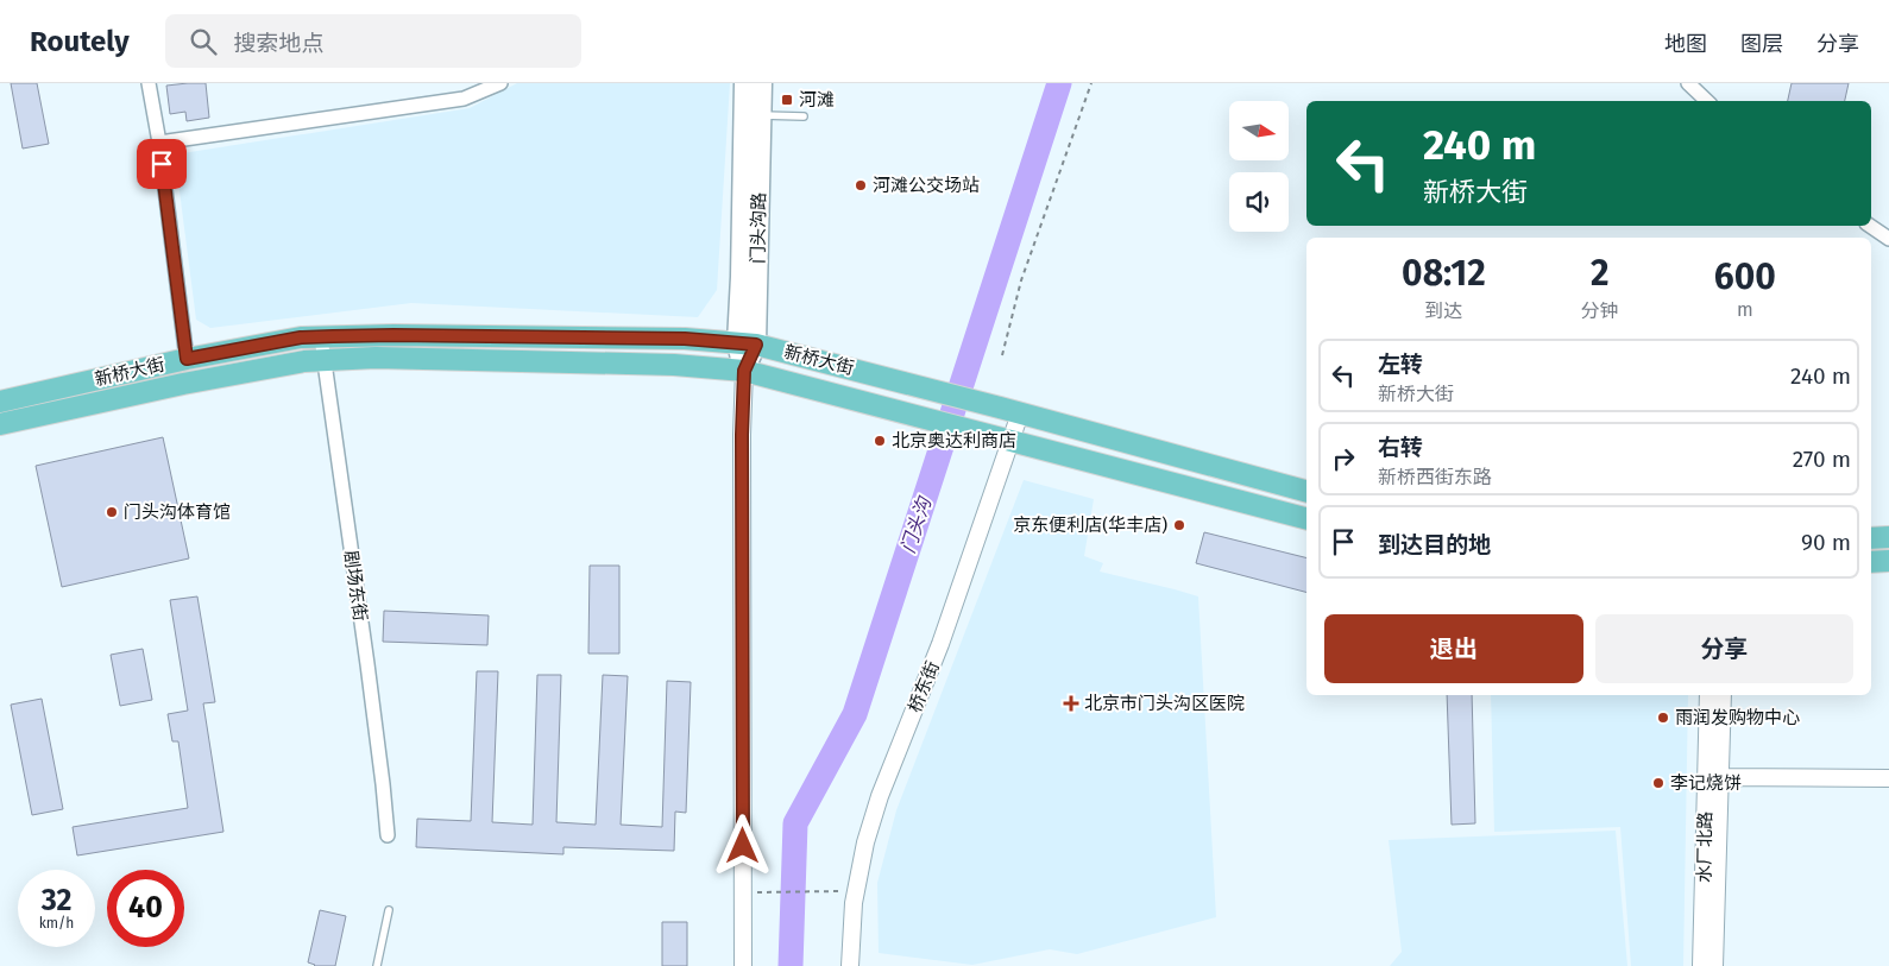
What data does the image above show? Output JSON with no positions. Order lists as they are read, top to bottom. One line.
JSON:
{"streets":{"main road":["门头沟路","新桥大街"],"street":["剧场东街","桥东街","水厂北路"]},"crossings":[["门头沟路","新桥大街"],["新桥大街","剧场东街"],["新桥大街","桥东街"]],"water":["门头沟"],"places":{"transit":["河滩"],"other":["河滩公交场站","北京奥达利商店","门头沟体育馆","京东便利店(华丰店)","雨润发购物中心","李记烧饼"],"health":["北京市门头沟区医院"]},"north":"right","page":{"header":"Routely","search":"搜索地点","nav":["地图","图层","分享"],"turn":["240 m","新桥大街"],"eta":["08:12","到达","2","分钟","600","m"],"list":[{"name":"左转","note":"新桥大街","value":"240 m"},{"name":"右转","note":"新桥西街东路","value":"270 m"},{"name":"到达目的地","value":"90 m"}],"buttons":["退出","分享"],"speed":"32 km/h","limit":"40"}}
